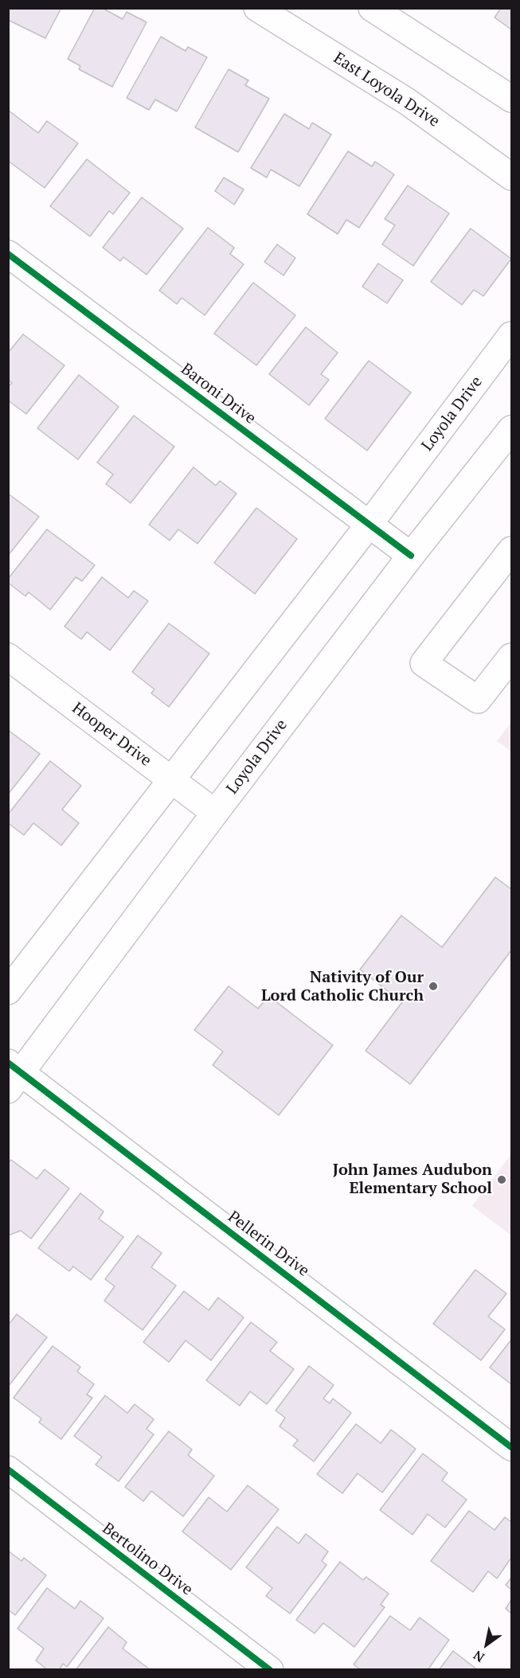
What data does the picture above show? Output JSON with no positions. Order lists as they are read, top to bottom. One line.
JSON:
{"streets":{"street":["East Loyola Drive","Baroni Drive","Loyola Drive","Hooper Drive","Pellerin Drive","Bertolino Drive"]},"crossings":[["Baroni Drive","Loyola Drive"],["Loyola Drive","Hooper Drive"],["Loyola Drive","Pellerin Drive"]],"places":["Nativity of Our Lord Catholic Church","John James Audubon Elementary School"],"north":"bottom left"}
